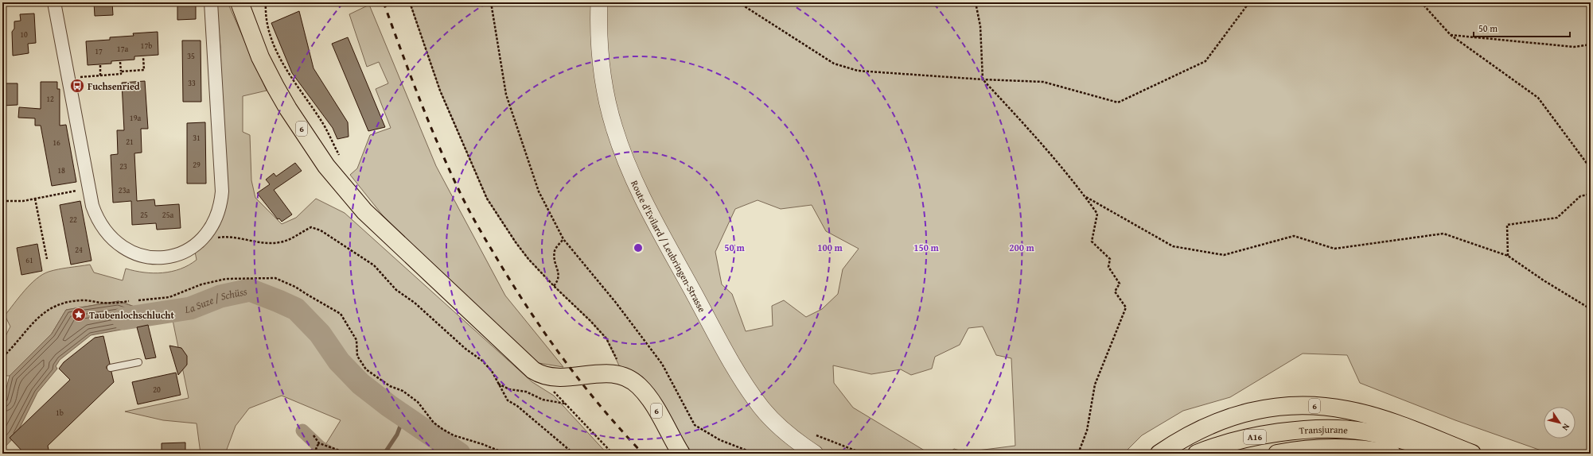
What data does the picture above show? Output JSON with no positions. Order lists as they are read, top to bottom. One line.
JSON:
{"streets":{"main road":["6","Transjurane","A16"],"street":["Route d'Evilard / Leubringen-Strasse"]},"water":["La Suze / Schüss"],"places":{"bus stop":["Fuchsenried"],"place":["Taubenlochschlucht"]},"house_numbers":["10","17b","17a","17","35","33","12","19a","31","21","16","29","23","18","23a","25","25a","22","24","61","20","1b"],"scale_bar":"50 m","north":"bottom right","rings":["50 m","100 m","150 m","200 m"]}
